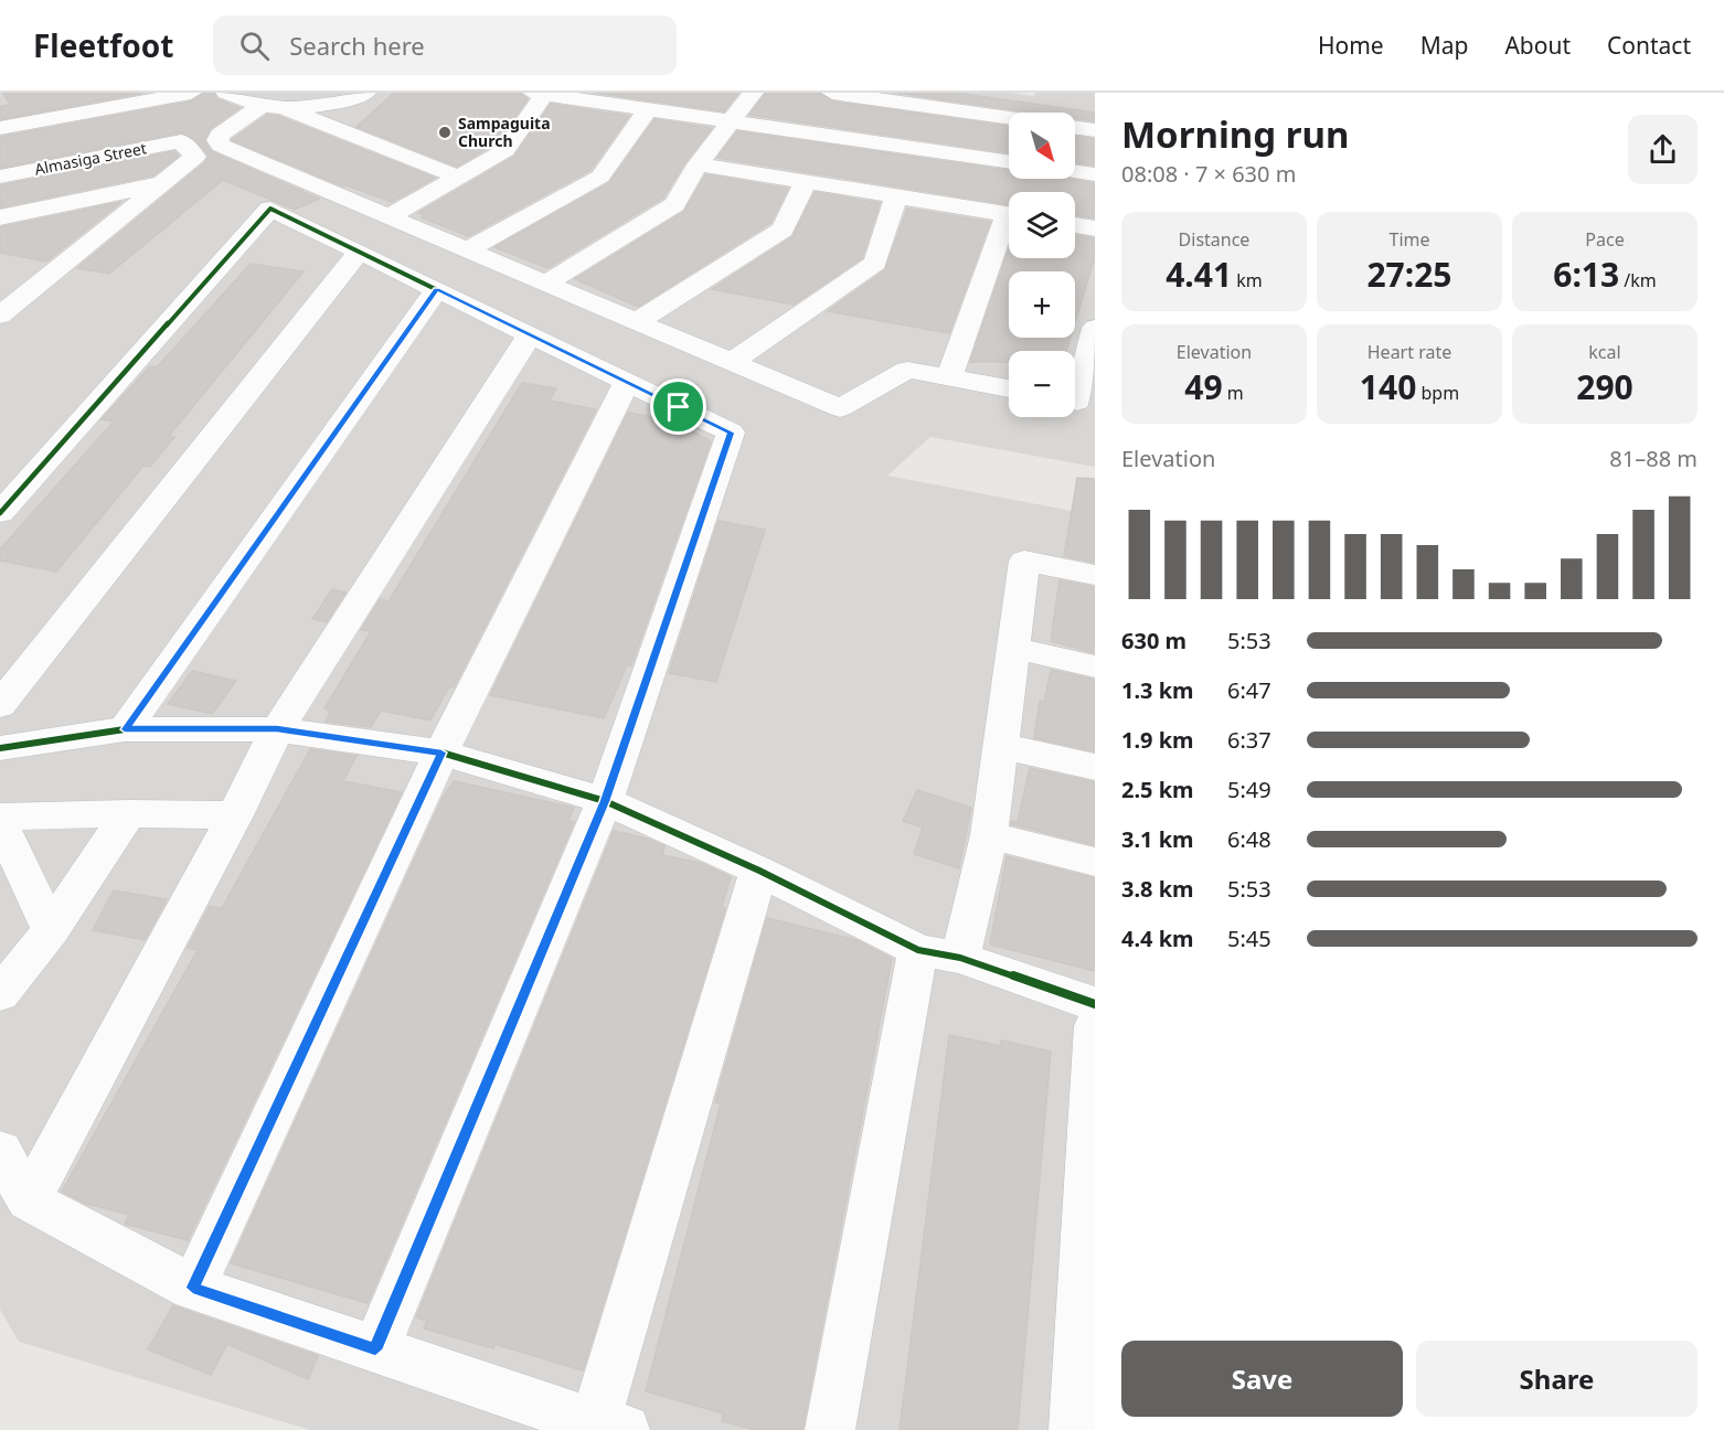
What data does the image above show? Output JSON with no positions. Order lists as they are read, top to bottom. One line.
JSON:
{"streets":{"street":["Almasiga Street"]},"places":["Sampaguita Church"],"north":"bottom right","page":{"header":"Fleetfoot","search":"Search here","nav":["Home","Map","About","Contact"],"heading":["Morning run","08:08 · 7 × 630 m"],"map_buttons":["+","−"],"stats":[["Distance","4.41 km"],["Time","27:25"],["Pace","6:13 /km"],["Elevation","49 m"],["Heart rate","140 bpm"],["kcal","290"]],"chart":["Elevation","81–88 m"],"list":[{"name":"630 m","note":"5:53"},{"name":"1.3 km","note":"6:47"},{"name":"1.9 km","note":"6:37"},{"name":"2.5 km","note":"5:49"},{"name":"3.1 km","note":"6:48"},{"name":"3.8 km","note":"5:53"},{"name":"4.4 km","note":"5:45"}],"buttons":["Save","Share"]}}
